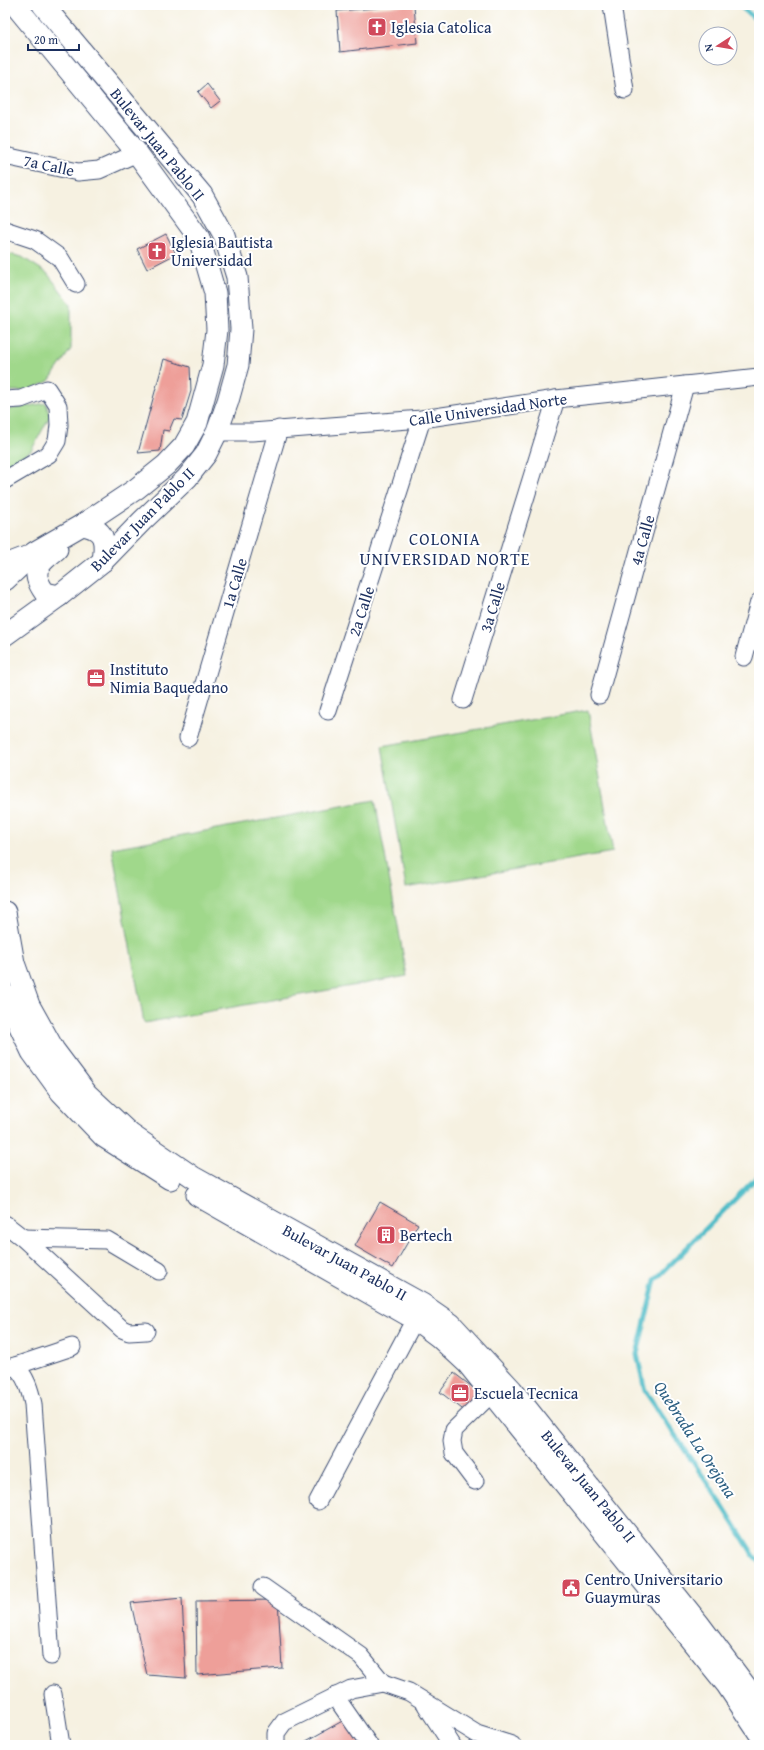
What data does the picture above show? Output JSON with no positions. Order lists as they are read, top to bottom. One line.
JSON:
{"streets":{"main road":["Bulevar Juan Pablo II"],"street":["7a Calle","Calle Universidad Norte","4a Calle","1a Calle","3a Calle","2a Calle"]},"crossings":[["Bulevar Juan Pablo II","7a Calle"],["Bulevar Juan Pablo II","Calle Universidad Norte"],["Calle Universidad Norte","4a Calle"],["Calle Universidad Norte","1a Calle"],["Calle Universidad Norte","3a Calle"],["Calle Universidad Norte","2a Calle"]],"districts":["COLONIA UNIVERSIDAD NORTE"],"water":["Quebrada La Orejona"],"places":{"church":["Iglesia Catolica","Iglesia Bautista Universidad"],"office":["Instituto Nimia Baquedano","Escuela Tecnica"],"building":["Bertech"],"public building":["Centro Universitario Guaymuras"]},"scale_bar":"20 m","north":"left"}
